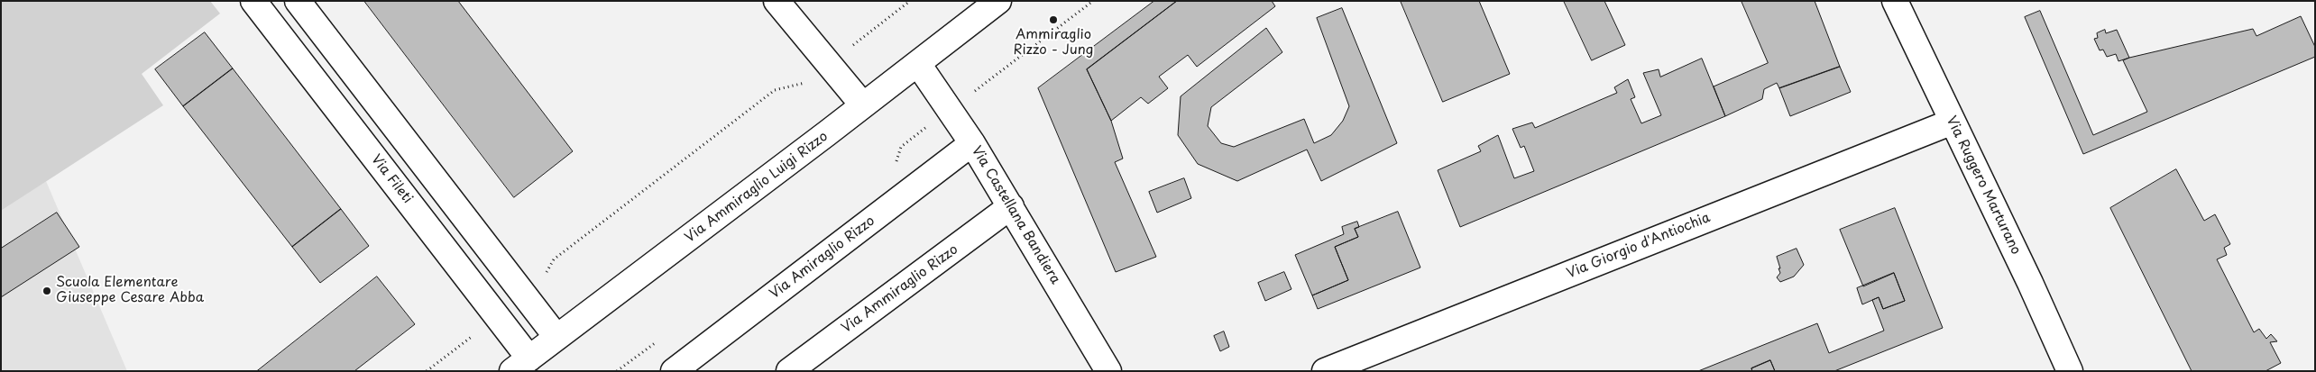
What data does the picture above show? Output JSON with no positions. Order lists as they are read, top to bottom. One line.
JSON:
{"streets":{"street":["Via Fileti","Via Ruggero Marturano","Via Ammiraglio Luigi Rizzo","Via Castellana Bandiera","Via Giorgio d'Antiochia","Via Amiraglio Rizzo","Via Ammiraglio Rizzo"]},"crossings":[["Via Fileti","Via Ammiraglio Luigi Rizzo"],["Via Ruggero Marturano","Via Giorgio d'Antiochia"],["Via Ammiraglio Luigi Rizzo","Via Castellana Bandiera"],["Via Castellana Bandiera","Via Amiraglio Rizzo"],["Via Castellana Bandiera","Via Ammiraglio Rizzo"]],"places":["Ammiraglio Rizzo - Jung","Scuola Elementare Giuseppe Cesare Abba"]}
